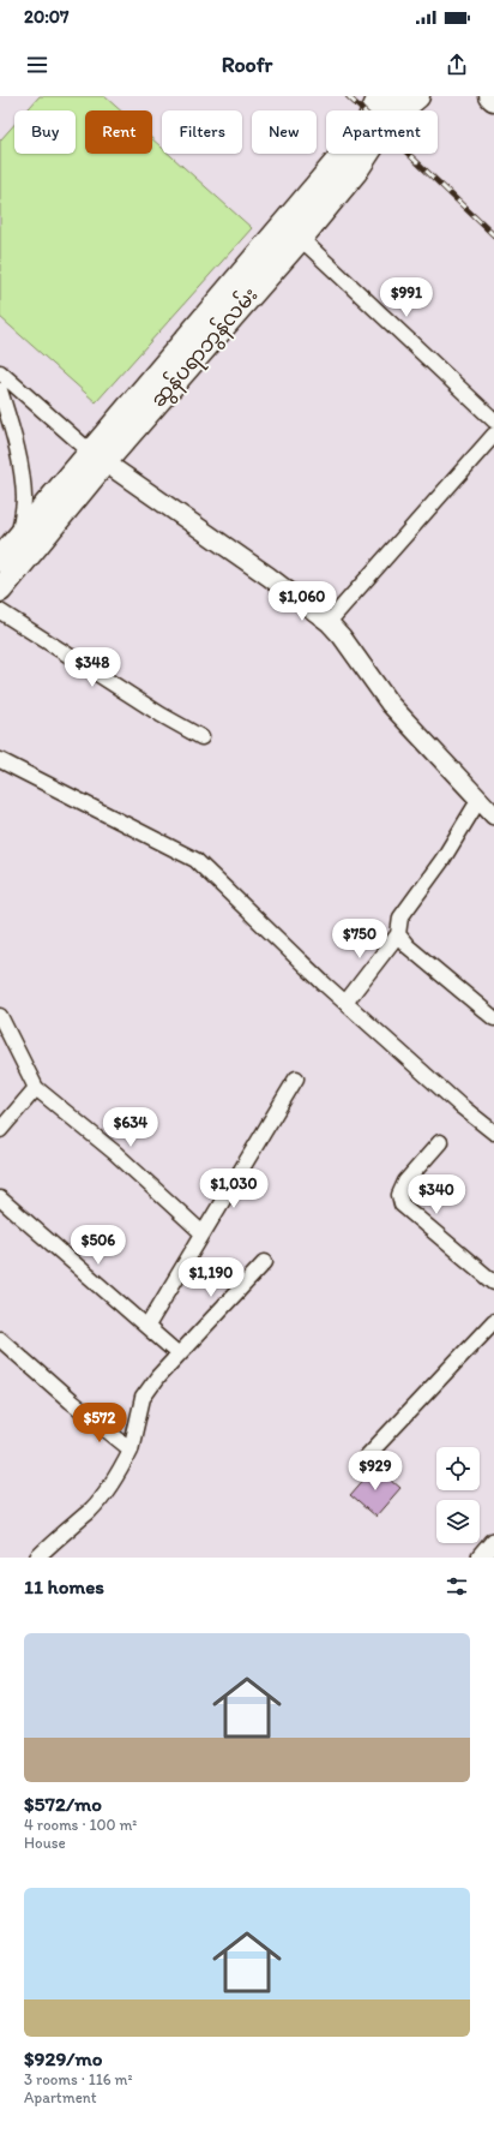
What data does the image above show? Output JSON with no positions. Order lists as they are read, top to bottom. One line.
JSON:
{"streets":{"highway":["ဆွန်ပရာဘွန်လမ်း"]},"page":{"status":"20:07","header":"Roofr","chip":["Buy","Rent","Filters","New","Apartment"],"price":["$991","$1,060","$348","$750","$634","$1,030","$340","$506","$1,190","$572","$929"],"heading":"11 homes","list":[{"name":"$572/mo","note":"4 rooms · 100 m² · House"},{"name":"$929/mo","note":"3 rooms · 116 m² · Apartment"}]}}
